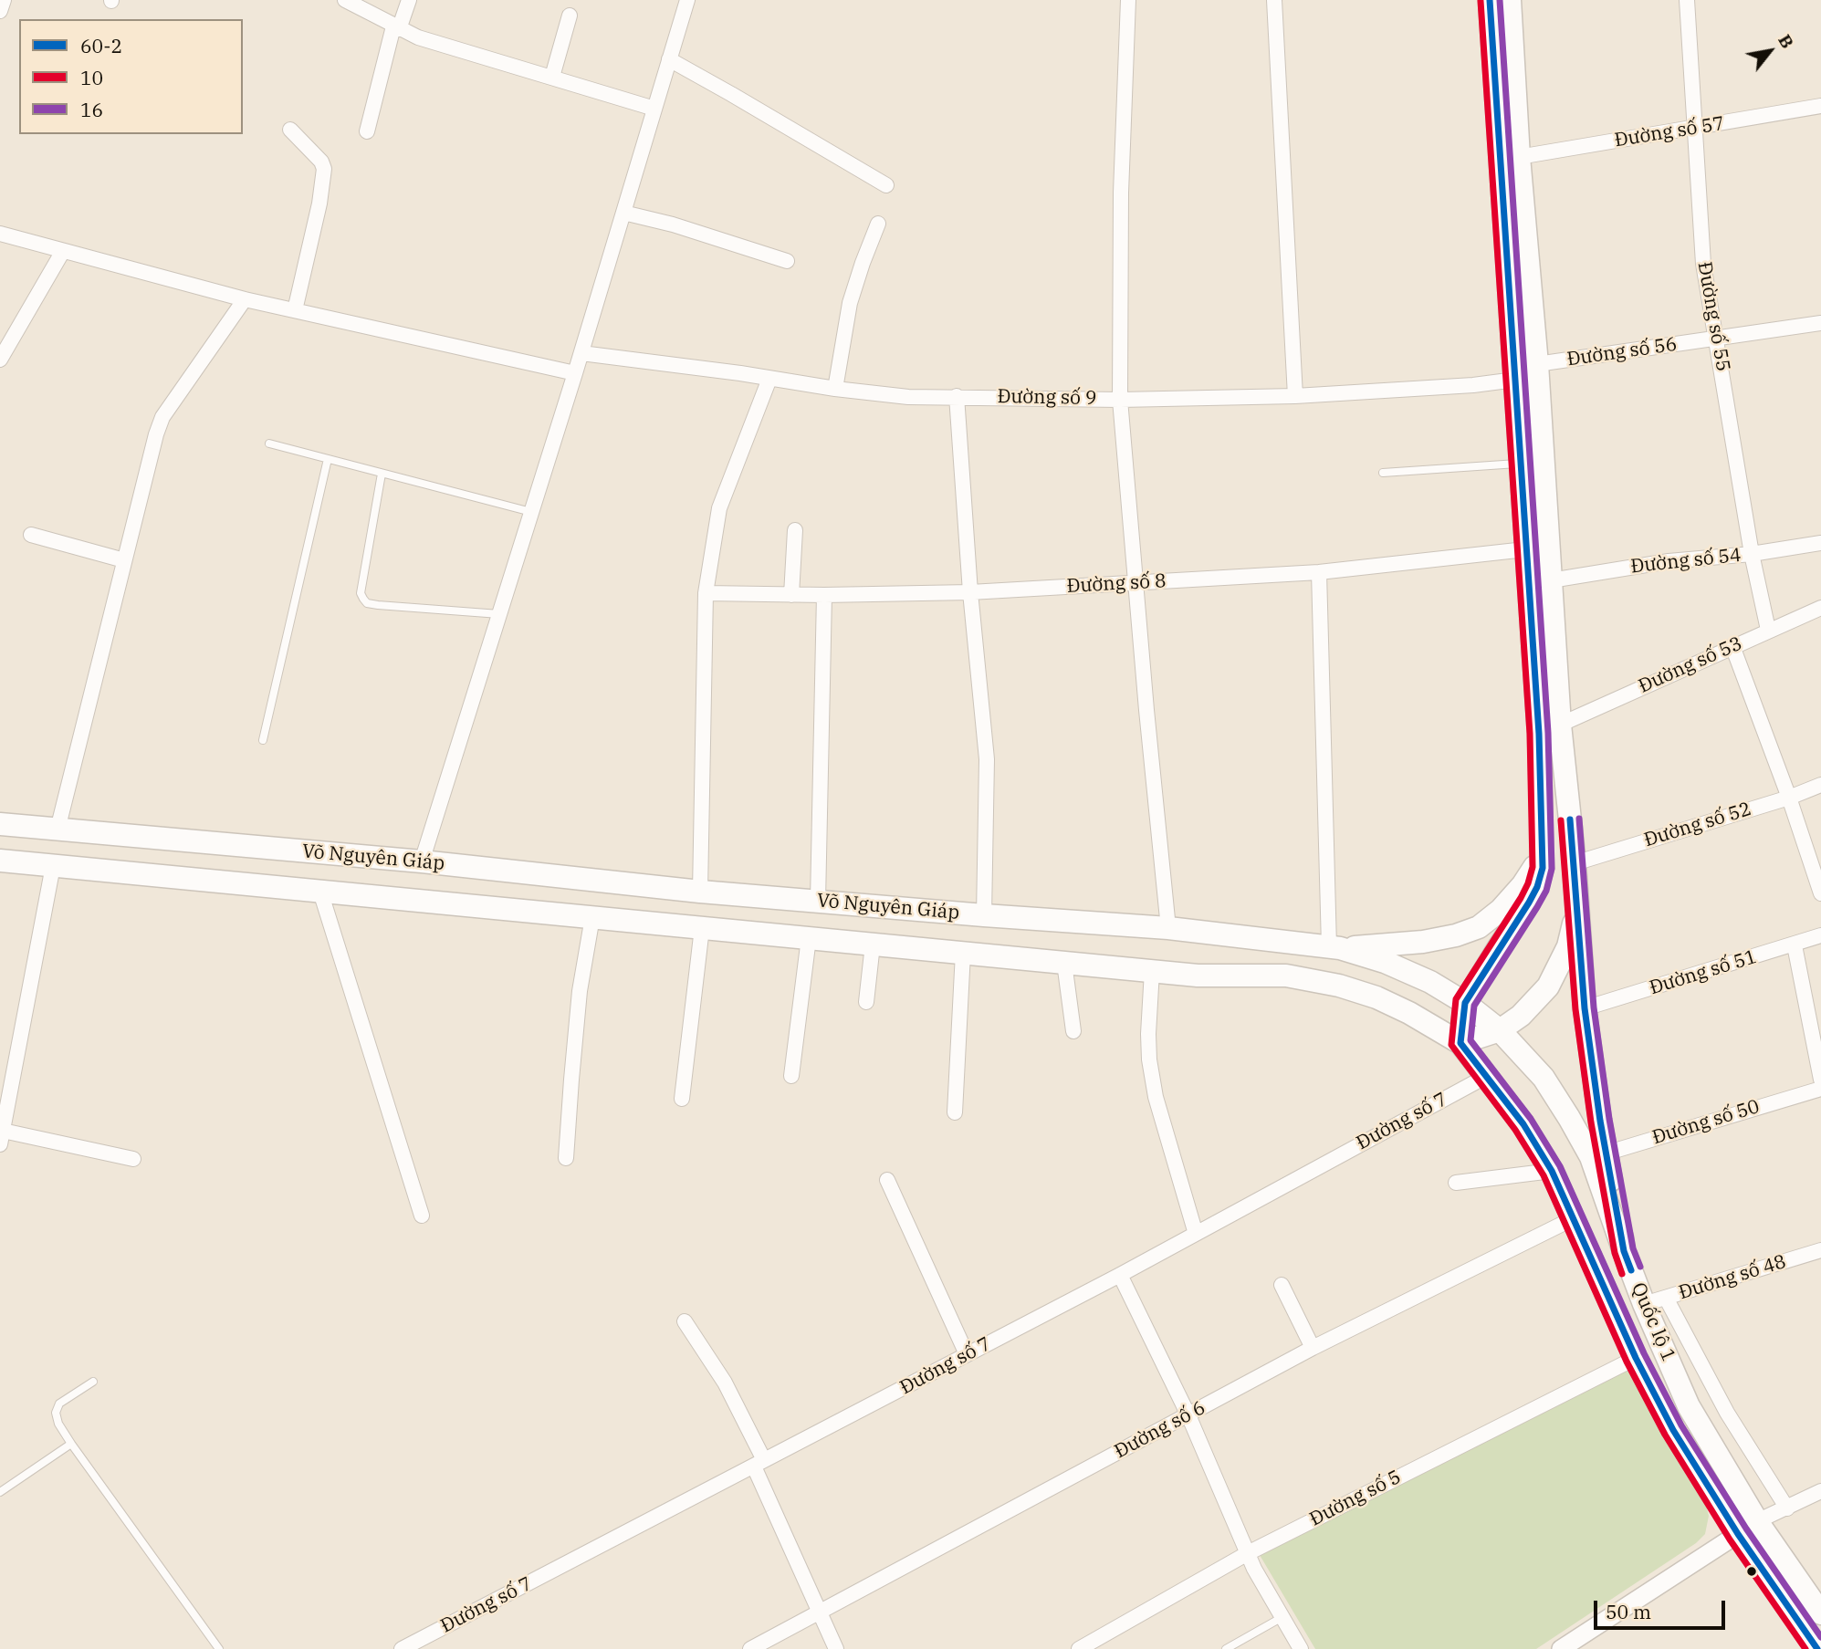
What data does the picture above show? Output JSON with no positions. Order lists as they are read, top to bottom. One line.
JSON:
{"streets":{"highway":["Võ Nguyên Giáp","Quốc lộ 1"],"street":["Đường số 57","Đường số 55","Đường số 56","Đường số 9","Đường số 54","Đường số 8","Đường số 53","Đường số 52","Đường số 51","Đường số 7","Đường số 50","Đường số 48","Đường số 6","Đường số 5"]},"crossings":[["Đường số 57","Đường số 55"],["Đường số 57","Quốc lộ 1"],["Đường số 55","Đường số 56"],["Đường số 55","Đường số 54"],["Đường số 55","Đường số 53"],["Đường số 56","Quốc lộ 1"],["Đường số 54","Quốc lộ 1"],["Đường số 53","Quốc lộ 1"],["Đường số 52","Quốc lộ 1"],["Võ Nguyên Giáp","Đường số 50"],["Võ Nguyên Giáp","Quốc lộ 1"],["Đường số 51","Quốc lộ 1"],["Đường số 7","Quốc lộ 1"],["Đường số 50","Quốc lộ 1"],["Đường số 48","Quốc lộ 1"],["Quốc lộ 1","Đường số 6"],["Quốc lộ 1","Đường số 5"]],"lines":["transit line 60-2","transit line 16","transit line 10"],"legend":["60-2","10","16"],"scale_bar":"50 m","north":"top right"}
